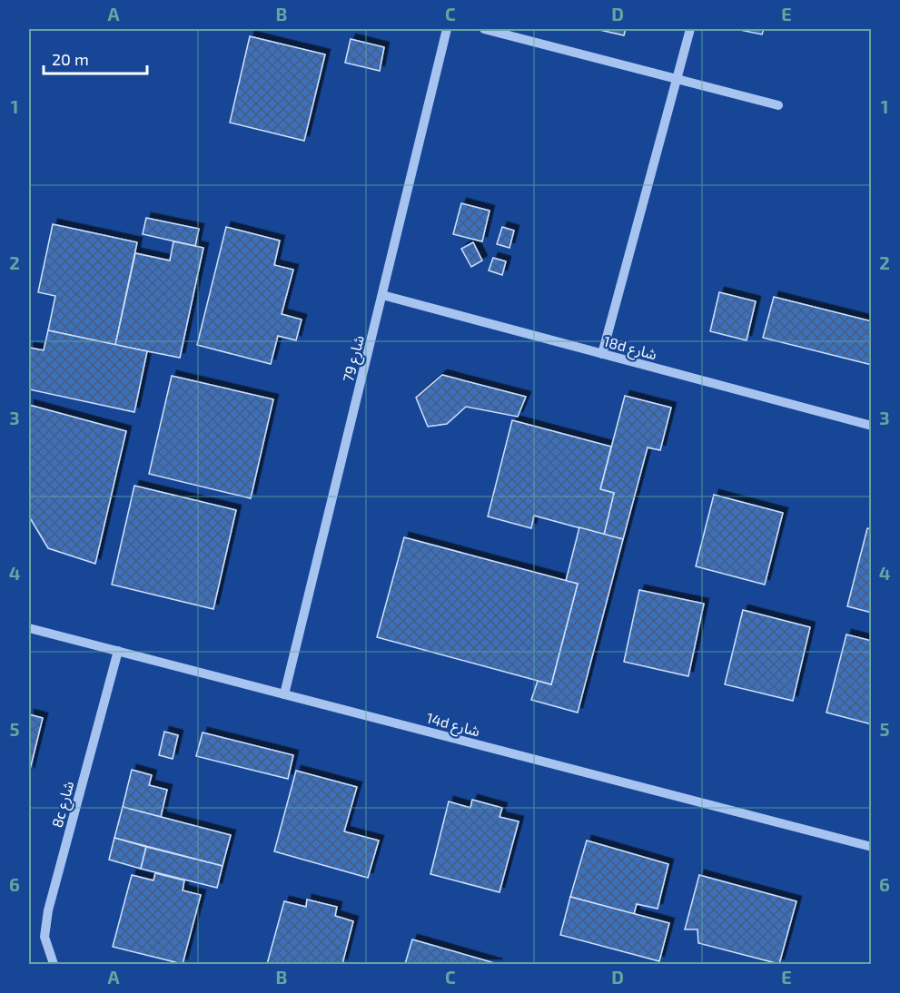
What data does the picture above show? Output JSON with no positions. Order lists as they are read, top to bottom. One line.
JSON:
{"streets":{"street":["18d شارع","شارع 79","14d شارع","8c شارع"]},"crossings":[["18d شارع","شارع 79"],["شارع 79","14d شارع"],["14d شارع","8c شارع"]],"scale_bar":"20 m","grid":{"columns":["A","B","C","D","E"],"rows":["1","2","3","4","5","6"]}}
